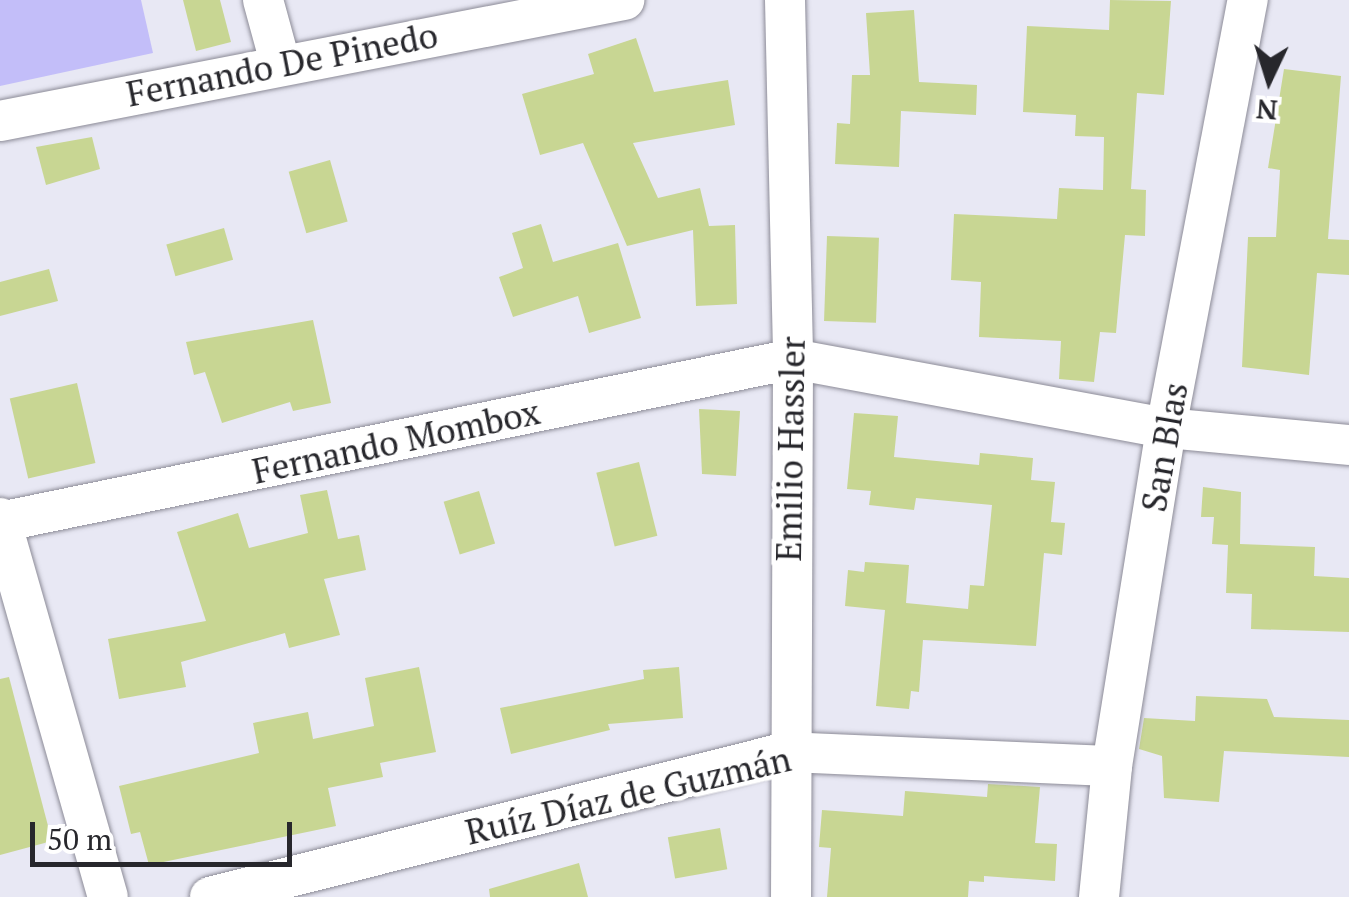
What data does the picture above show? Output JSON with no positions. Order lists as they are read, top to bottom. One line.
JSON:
{"streets":{"street":["Fernando De Pinedo","Fernando Mombox","San Blas","Emilio Hassler","Ruíz Díaz de Guzmán"]},"crossings":[["Fernando Mombox","Emilio Hassler"],["San Blas","Ruíz Díaz de Guzmán"],["Emilio Hassler","Ruíz Díaz de Guzmán"]],"scale_bar":"50 m","north":"bottom"}
